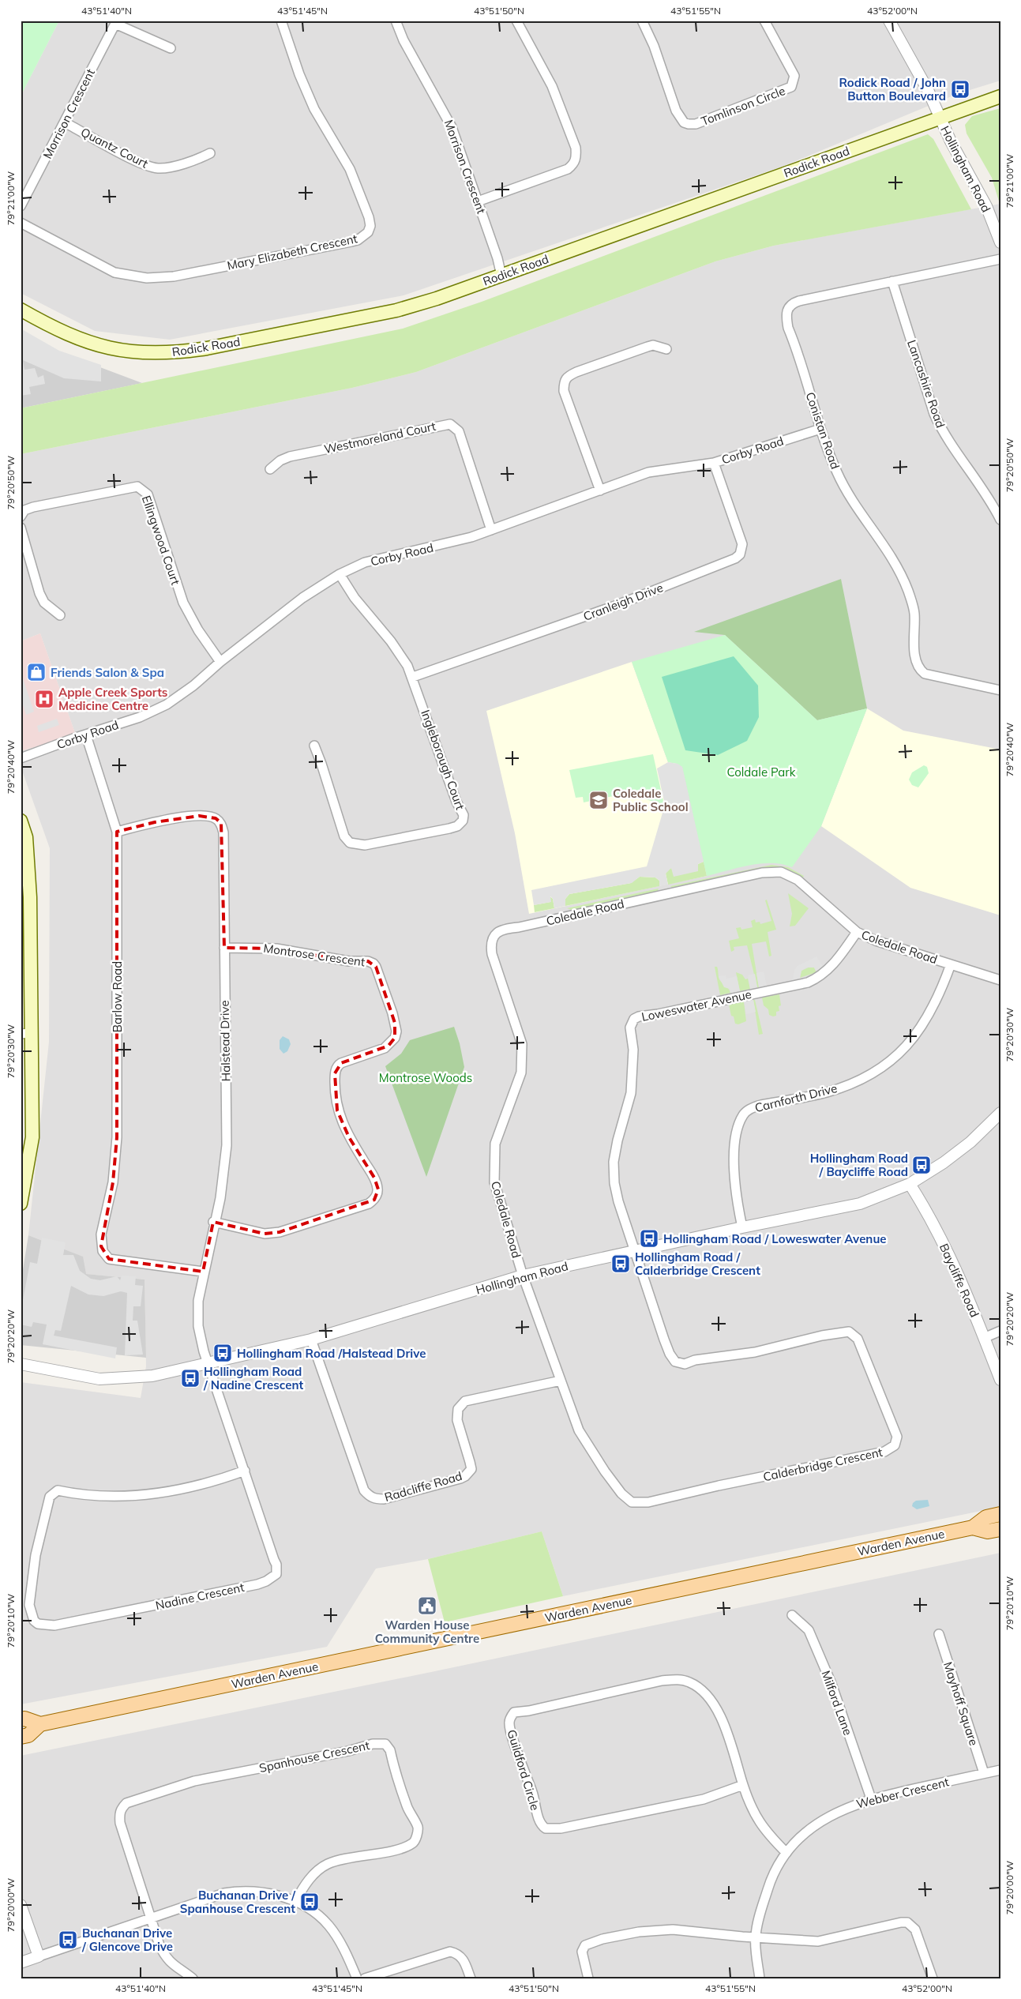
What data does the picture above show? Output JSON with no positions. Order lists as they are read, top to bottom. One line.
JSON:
{"streets":{"main road":["Rodick Road","Warden Avenue"],"street":["Tomlinson Circle","Morrison Crescent","Quantz Court","Hollingham Road","Mary Elizabeth Crescent","Lancashire Road","Conistan Road","Westmoreland Court","Corby Road","Ellingwood Court","Cranleigh Drive","Ingleborough Court","Coledale Road","Montrose Crescent","Barlow Road","Loweswater Avenue","Halstead Drive","Carnforth Drive","Baycliffe Road","Calderbridge Crescent","Radcliffe Road","Nadine Crescent","Milford Lane","Mayhoff Square","Spanhouse Crescent","Guildford Circle","Webber Crescent"]},"crossings":[["Morrison Crescent","Quantz Court"],["Morrison Crescent","Rodick Road"],["Rodick Road","Hollingham Road"],["Hollingham Road","Coledale Road"],["Hollingham Road","Loweswater Avenue"],["Hollingham Road","Halstead Drive"],["Hollingham Road","Carnforth Drive"],["Hollingham Road","Baycliffe Road"],["Hollingham Road","Calderbridge Crescent"],["Hollingham Road","Radcliffe Road"],["Hollingham Road","Nadine Crescent"],["Lancashire Road","Conistan Road"],["Conistan Road","Corby Road"],["Westmoreland Court","Corby Road"],["Corby Road","Ellingwood Court"],["Corby Road","Cranleigh Drive"],["Corby Road","Ingleborough Court"],["Corby Road","Barlow Road"],["Cranleigh Drive","Ingleborough Court"],["Coledale Road","Loweswater Avenue"],["Coledale Road","Carnforth Drive"],["Coledale Road","Calderbridge Crescent"],["Montrose Crescent","Halstead Drive"],["Barlow Road","Halstead Drive"],["Loweswater Avenue","Calderbridge Crescent"],["Halstead Drive","Nadine Crescent"],["Calderbridge Crescent","Radcliffe Road"],["Milford Lane","Webber Crescent"],["Mayhoff Square","Webber Crescent"],["Guildford Circle","Webber Crescent"]],"parks":["Coldale Park","Montrose Woods"],"places":{"bus stop":["Rodick Road / John Button Boulevard","Hollingham Road / Baycliffe Road","Hollingham Road / Loweswater Avenue","Hollingham Road / Calderbridge Crescent","Hollingham Road /Halstead Drive","Hollingham Road / Nadine Crescent","Buchanan Drive / Spanhouse Crescent","Buchanan Drive / Glencove Drive"],"shop":["Friends Salon & Spa"],"hospital":["Apple Creek Sports Medicine Centre"],"school or university":["Coledale Public School"],"public building":["Warden House Community Centre"]},"coordinates":["43°51'40\"N","43°51'45\"N","43°51'50\"N","43°51'55\"N","43°52'00\"N","79°21'00\"W","79°20'50\"W","79°20'40\"W","79°20'30\"W","79°20'20\"W","79°20'10\"W","79°20'00\"W"]}
